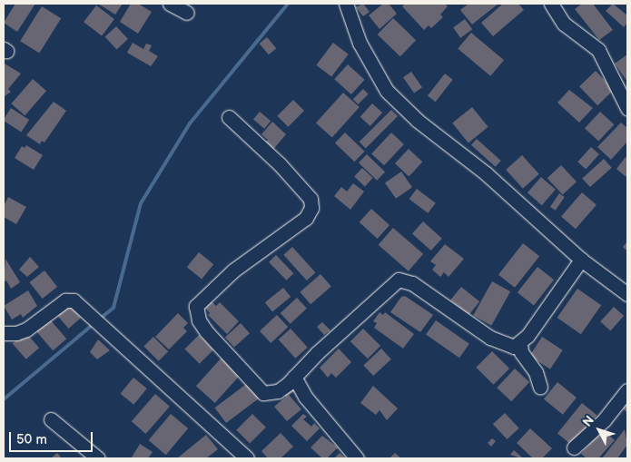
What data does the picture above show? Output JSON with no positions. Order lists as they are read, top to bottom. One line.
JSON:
{"scale_bar":"50 m","north":"top left"}
